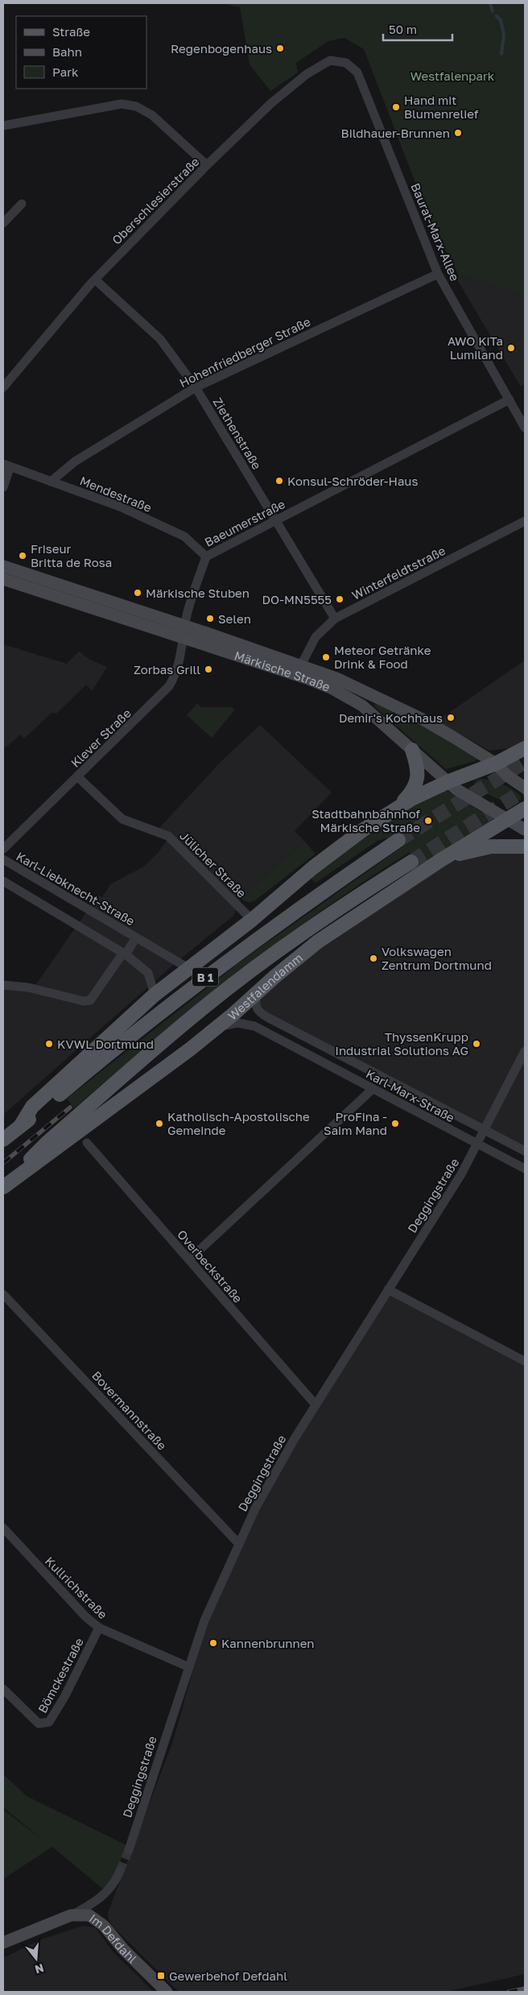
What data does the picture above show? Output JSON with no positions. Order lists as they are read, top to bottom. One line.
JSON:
{"streets":{"main road":["Märkische Straße","B 1","Westfalendamm","Im Defdahl"],"street":["Oberschlesierstraße","Baurat-Marx-Allee","Hohenfriedberger Straße","Ziethenstraße","Mendestraße","Baeumerstraße","Winterfeldtstraße","Klever Straße","Jülicher Straße","Karl-Liebknecht-Straße","Karl-Marx-Straße","Deggingstraße","Overbeckstraße","Bovermannstraße","Kullrichstraße","Bömckestraße"]},"crossings":[["Oberschlesierstraße","Baurat-Marx-Allee"],["Oberschlesierstraße","Ziethenstraße"],["Baurat-Marx-Allee","Hohenfriedberger Straße"],["Baurat-Marx-Allee","Baeumerstraße"],["Hohenfriedberger Straße","Ziethenstraße"],["Hohenfriedberger Straße","Mendestraße"],["Ziethenstraße","Baeumerstraße"],["Ziethenstraße","Winterfeldtstraße"],["Mendestraße","Baeumerstraße"],["Baeumerstraße","Märkische Straße"],["Baeumerstraße","Klever Straße"],["Winterfeldtstraße","Märkische Straße"],["Märkische Straße","Klever Straße"],["Märkische Straße","Westfalendamm"],["Klever Straße","Jülicher Straße"],["Westfalendamm","Karl-Marx-Straße"],["Karl-Marx-Straße","Deggingstraße"],["Deggingstraße","Overbeckstraße"],["Deggingstraße","Bovermannstraße"],["Deggingstraße","Kullrichstraße"],["Kullrichstraße","Bömckestraße"]],"parks":["Westfalenpark"],"places":{"other":["Regenbogenhaus","Hand mit Blumenrelief","Bildhauer-Brunnen","AWO KiTa Lumiland","Konsul-Schröder-Haus","Friseur Britta de Rosa","Märkische Stuben","DO-MN5555","Selen","Meteor Getränke Drink & Food","Zorbas Grill","Demir's Kochhaus","Stadtbahnbahnhof Märkische Straße","Volkswagen Zentrum Dortmund","KVWL Dortmund","ThyssenKrupp Industrial Solutions AG","Katholisch-Apostolische Gemeinde","ProFina - Saim Mand","Kannenbrunnen"],"transit":["Gewerbehof Defdahl"]},"legend":["Straße","Bahn","Park"],"scale_bar":"50 m","north":"bottom"}
